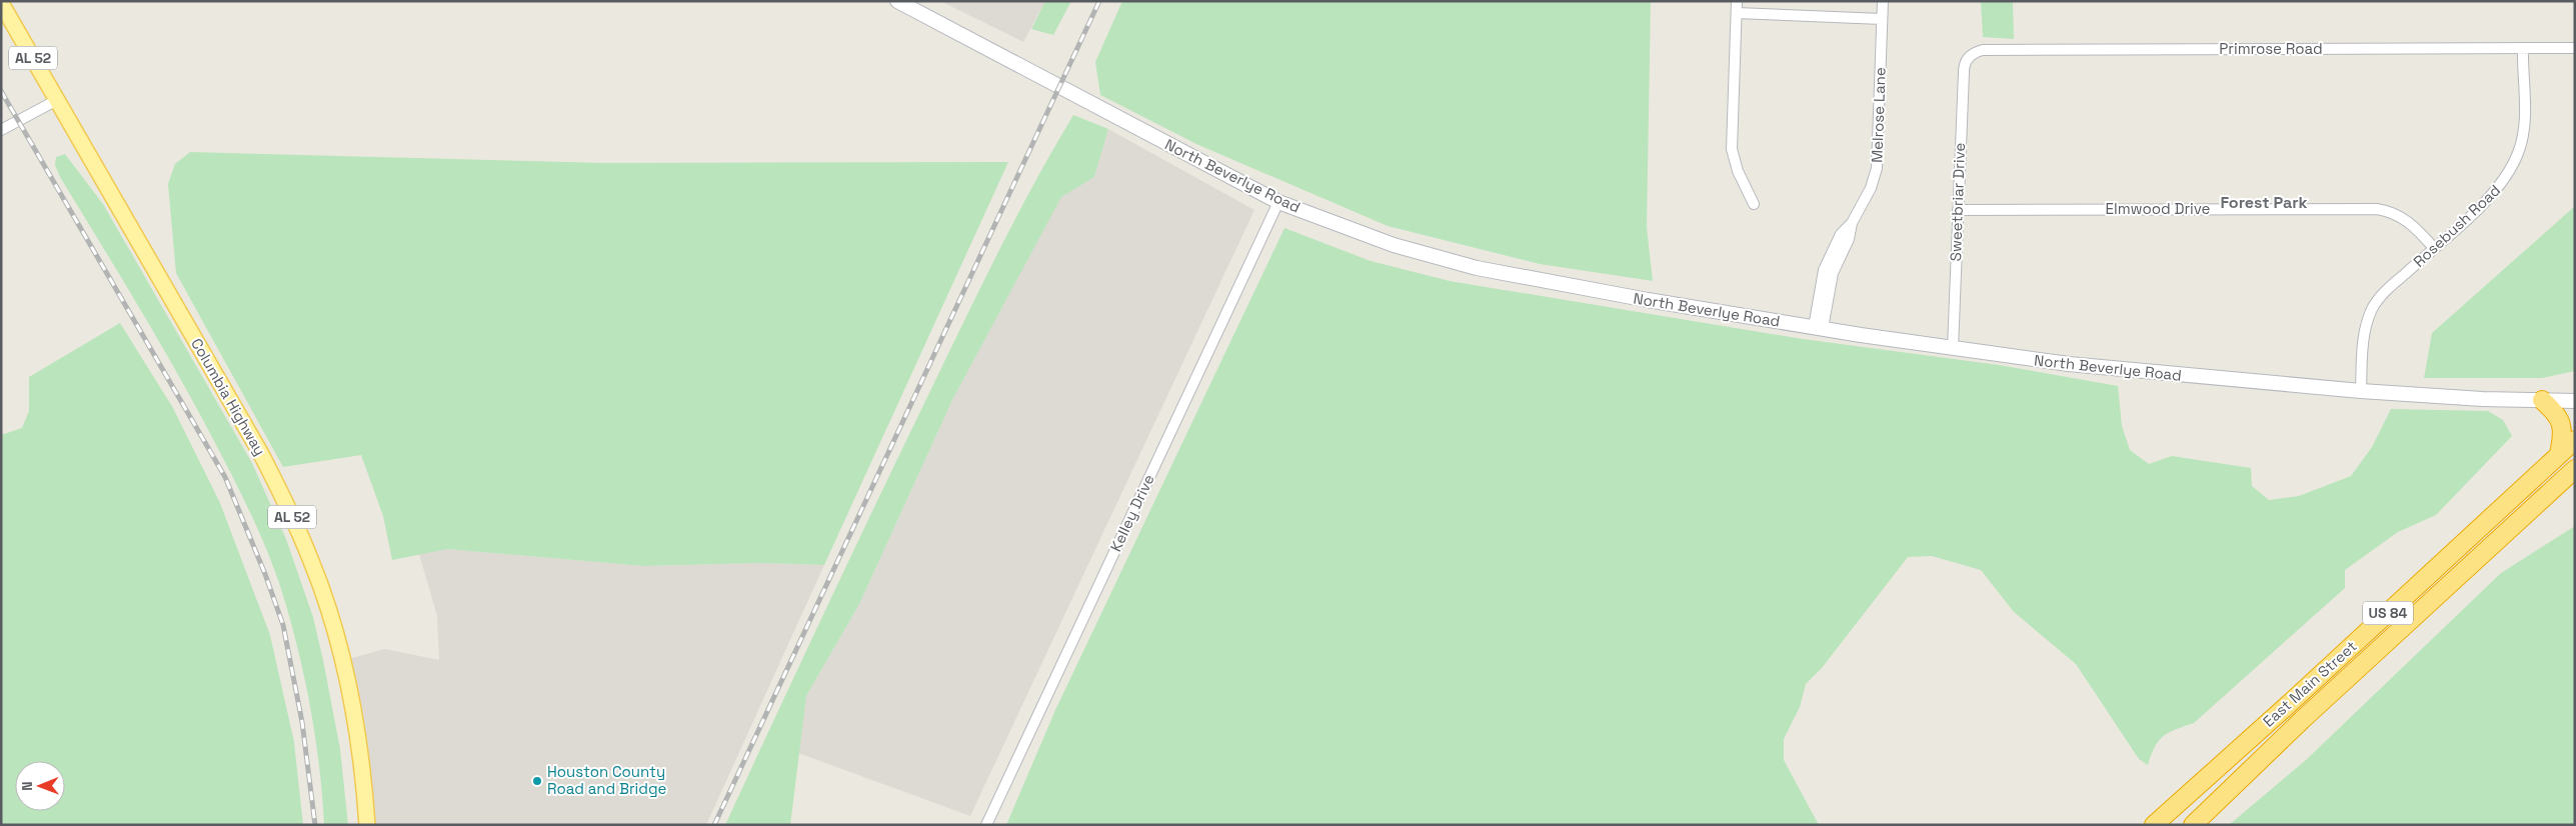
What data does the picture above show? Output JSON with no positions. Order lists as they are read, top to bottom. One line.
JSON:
{"streets":{"highway":["US 84","East Main Street"],"main road":["AL 52","Columbia Highway"],"street":["Primrose Road","Melrose Lane","North Beverlye Road","Sweetbriar Drive","Elmwood Drive","Rosebush Road","Kelley Drive"]},"crossings":[["Primrose Road","Sweetbriar Drive"],["Primrose Road","Rosebush Road"],["Melrose Lane","North Beverlye Road"],["North Beverlye Road","Sweetbriar Drive"],["North Beverlye Road","Rosebush Road"],["North Beverlye Road","Kelley Drive"],["Sweetbriar Drive","Elmwood Drive"],["Elmwood Drive","Rosebush Road"]],"districts":["Forest Park"],"places":["Houston County Road and Bridge"],"north":"left"}
